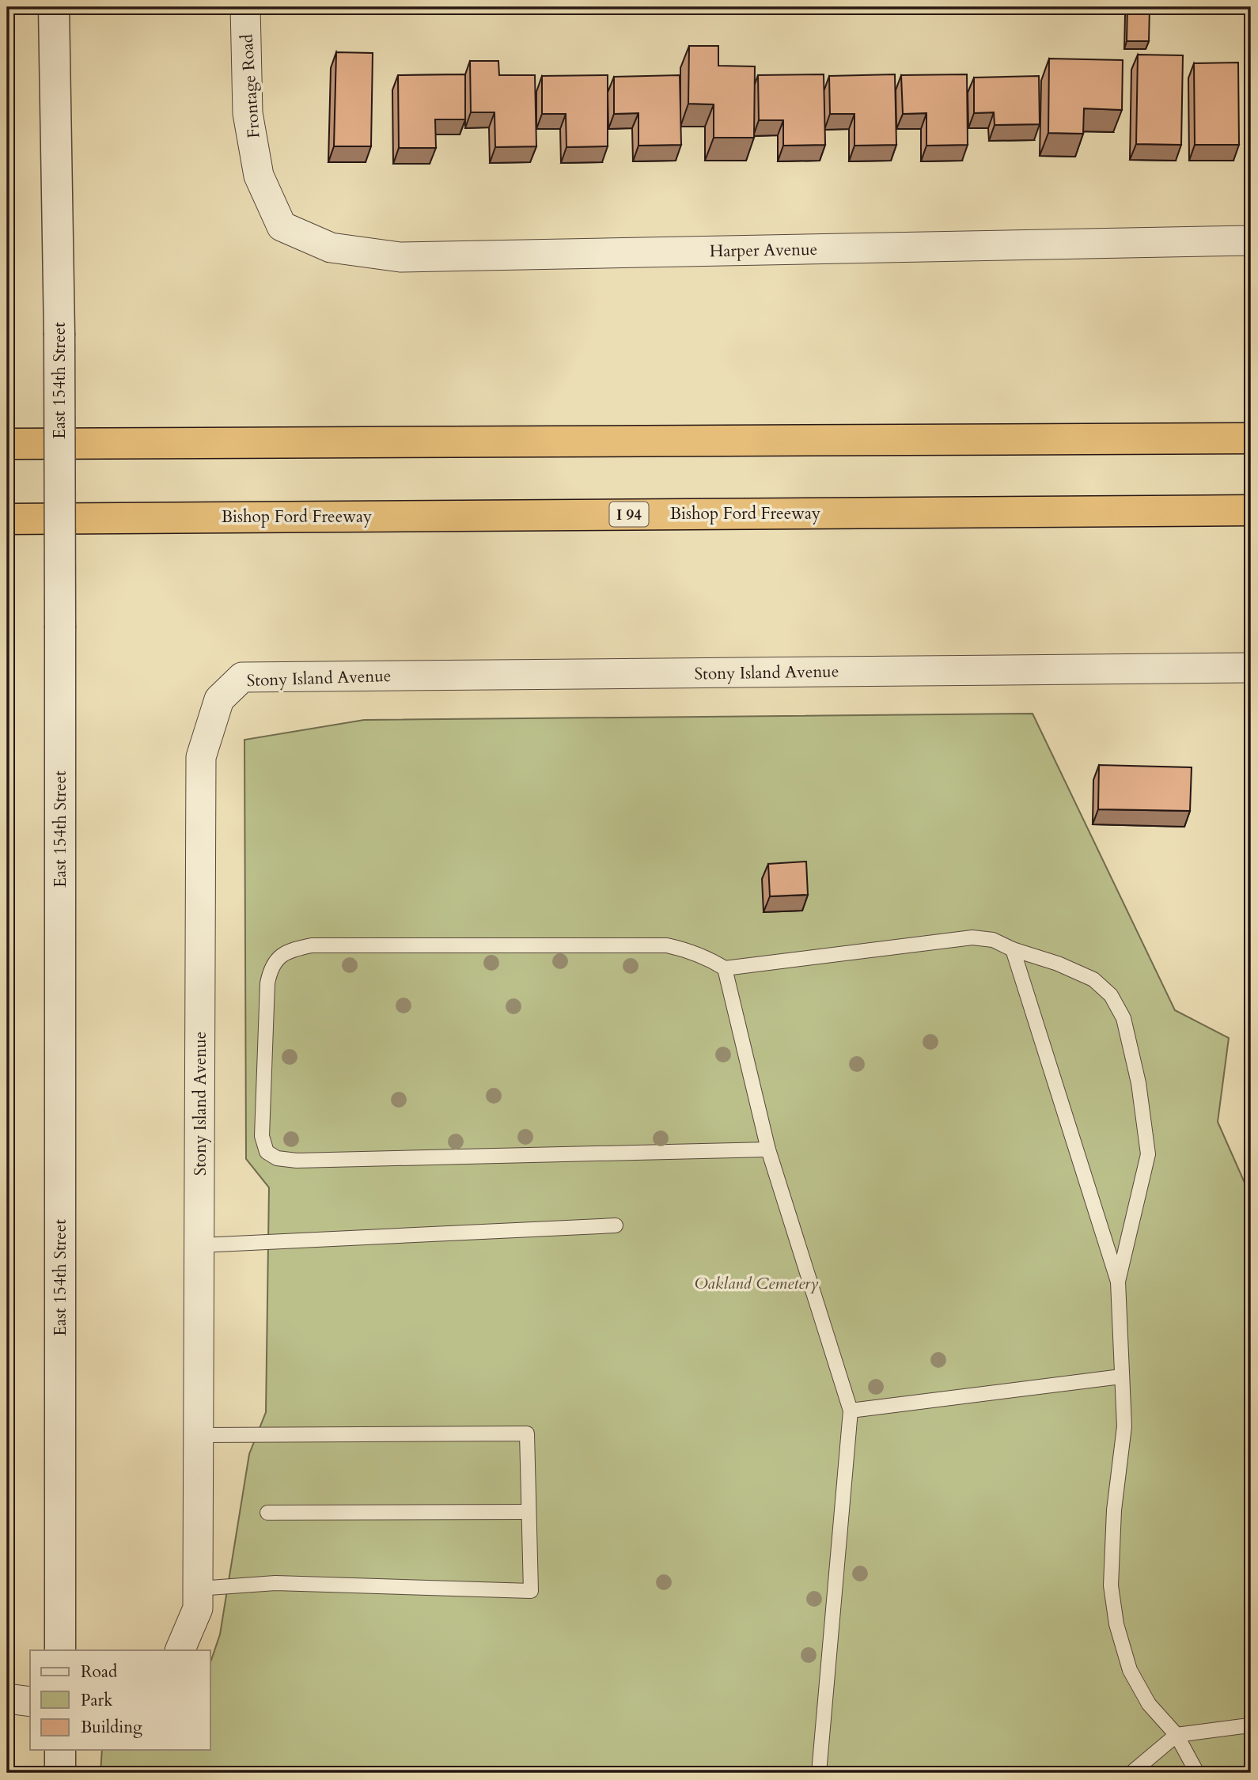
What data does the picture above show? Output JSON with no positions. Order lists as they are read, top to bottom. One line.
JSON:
{"streets":{"highway":["Bishop Ford Freeway","I 94"],"street":["Frontage Road","Harper Avenue","East 154th Street","Stony Island Avenue"]},"crossings":[["Frontage Road","Harper Avenue"]],"parks":["Oakland Cemetery"],"legend":["Road","Park","Building"]}
